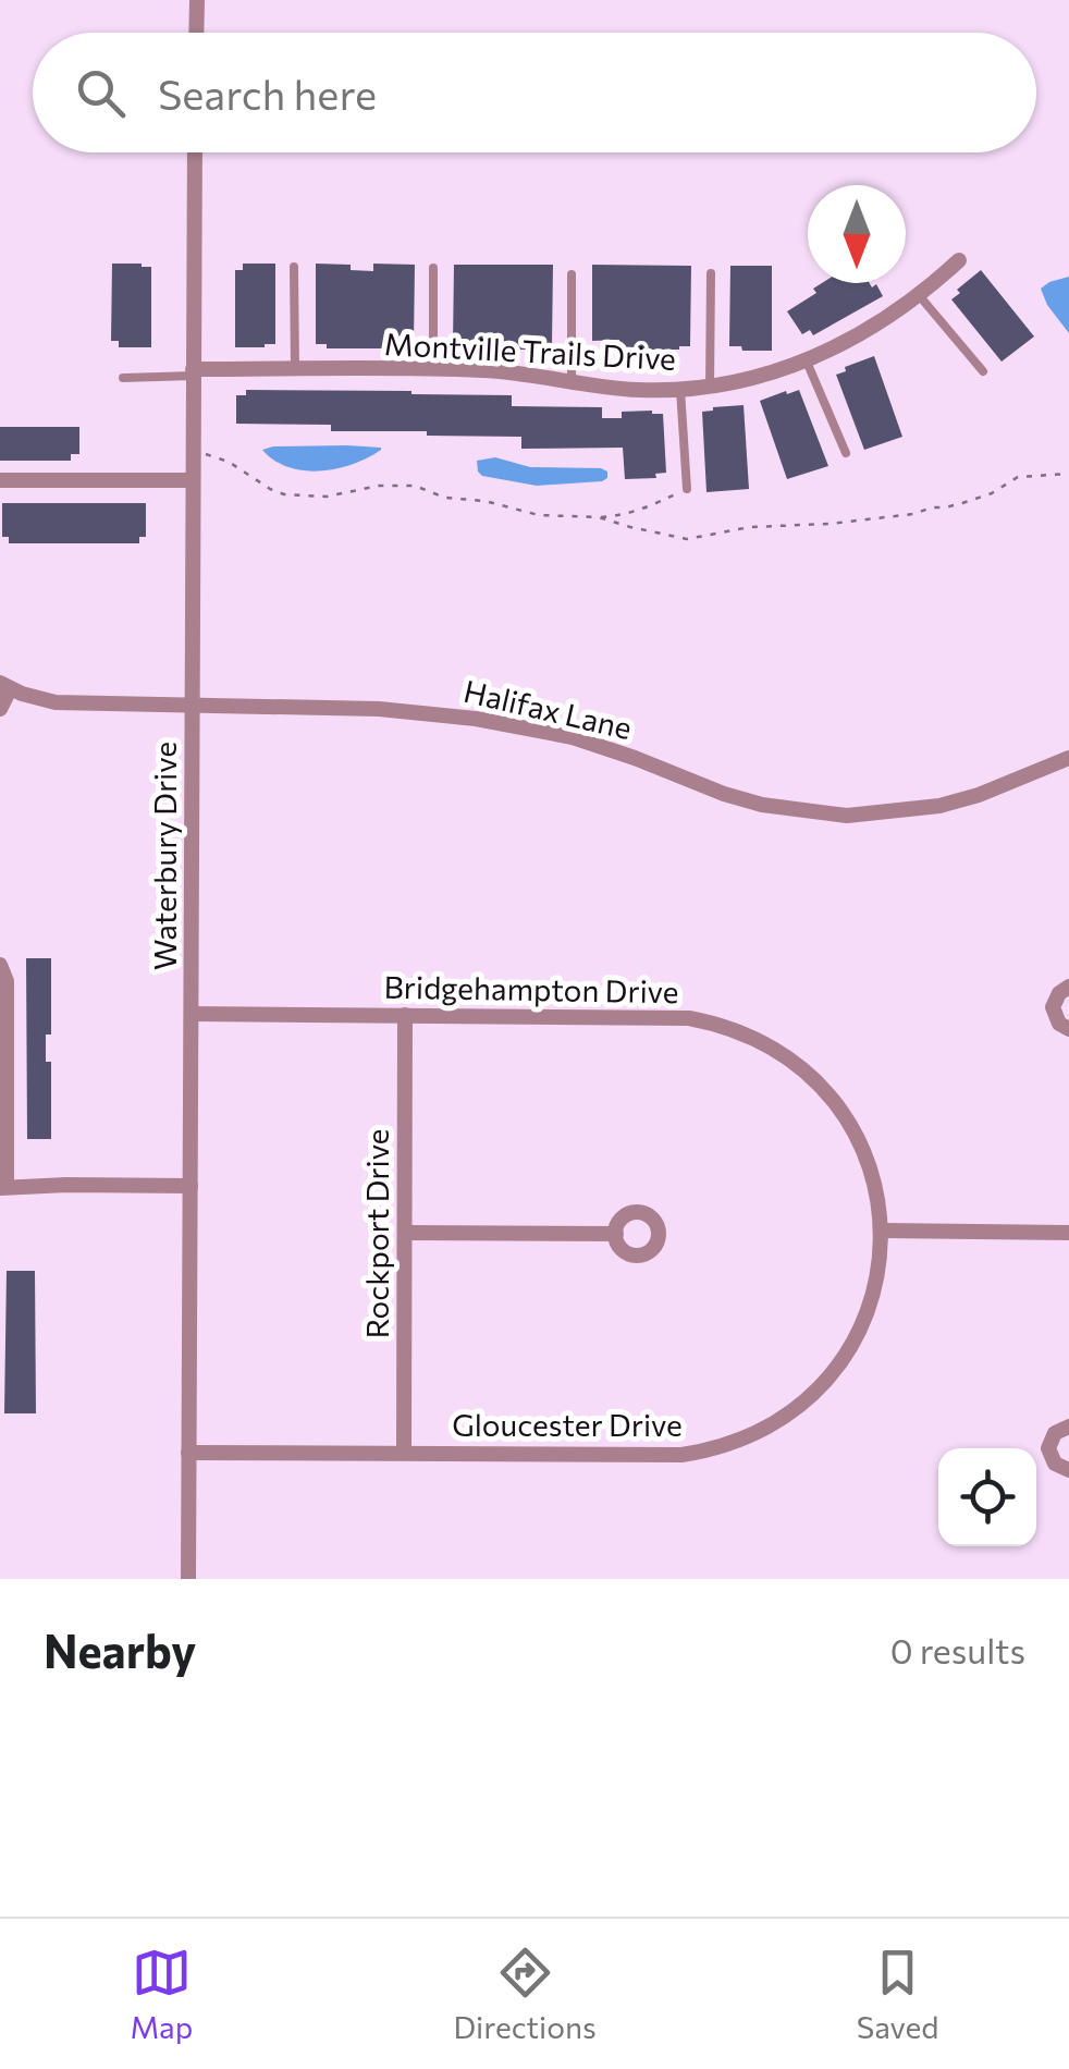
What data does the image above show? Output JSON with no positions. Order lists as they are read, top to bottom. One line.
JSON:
{"streets":{"street":["Montville Trails Drive","Halifax Lane","Waterbury Drive","Bridgehampton Drive","Rockport Drive","Gloucester Drive"]},"crossings":[["Montville Trails Drive","Waterbury Drive"],["Halifax Lane","Waterbury Drive"],["Waterbury Drive","Bridgehampton Drive"],["Waterbury Drive","Gloucester Drive"],["Bridgehampton Drive","Rockport Drive"],["Bridgehampton Drive","Gloucester Drive"],["Rockport Drive","Gloucester Drive"]],"north":"bottom","page":{"search":"Search here","heading":["Nearby","0 results"],"nav":["Map","Directions","Saved"]}}
